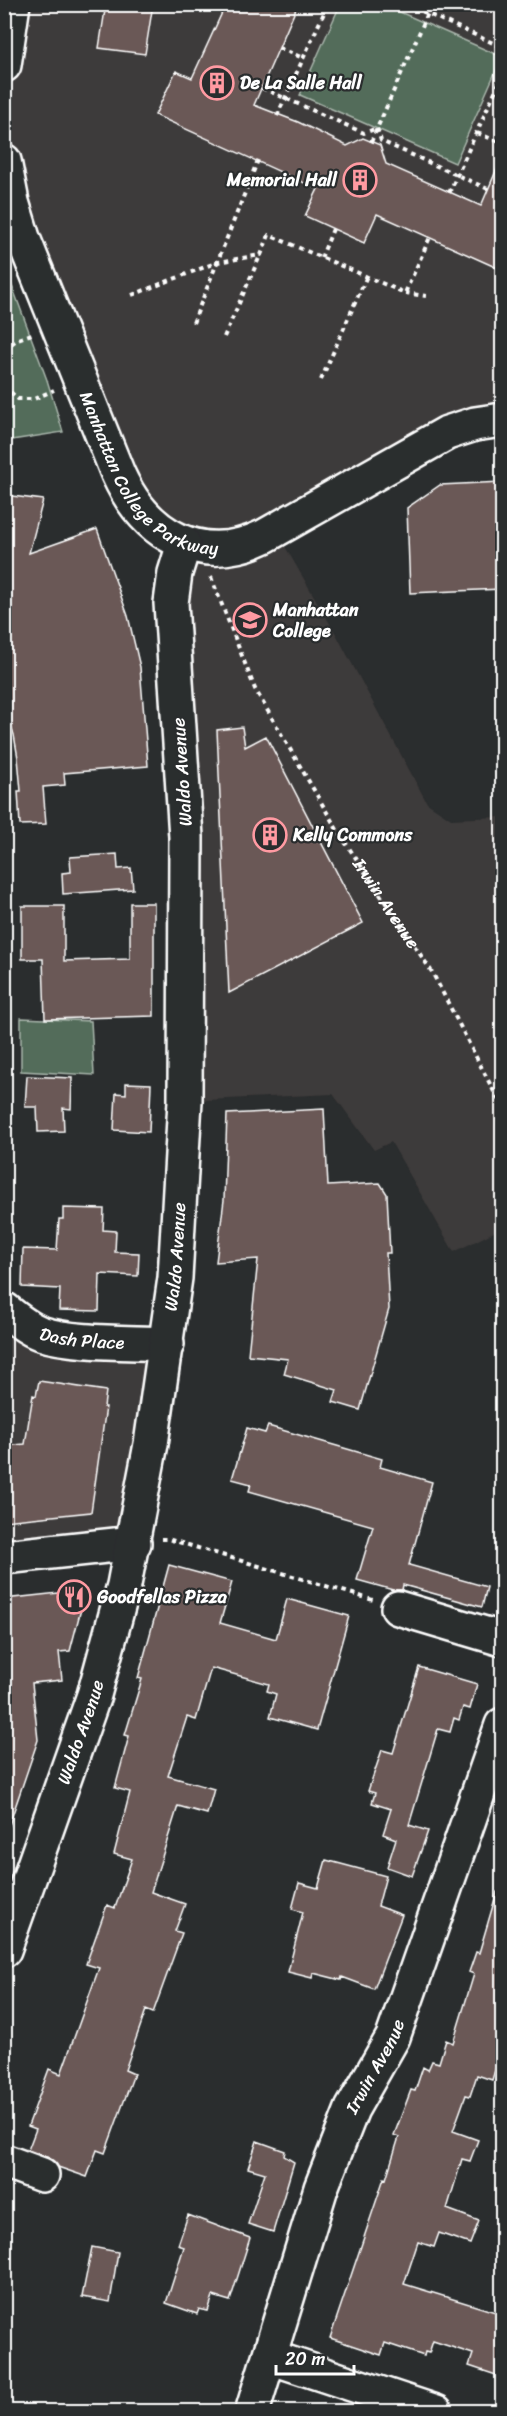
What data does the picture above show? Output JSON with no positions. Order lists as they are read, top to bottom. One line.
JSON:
{"streets":{"street":["Manhattan College Parkway","Waldo Avenue","Irwin Avenue","Dash Place"]},"crossings":[["Manhattan College Parkway","Waldo Avenue"],["Waldo Avenue","Dash Place"]],"places":{"building":["De La Salle Hall","Memorial Hall","Kelly Commons"],"school or university":["Manhattan College"],"restaurant":["Goodfellas Pizza"]},"scale_bar":"20 m"}
